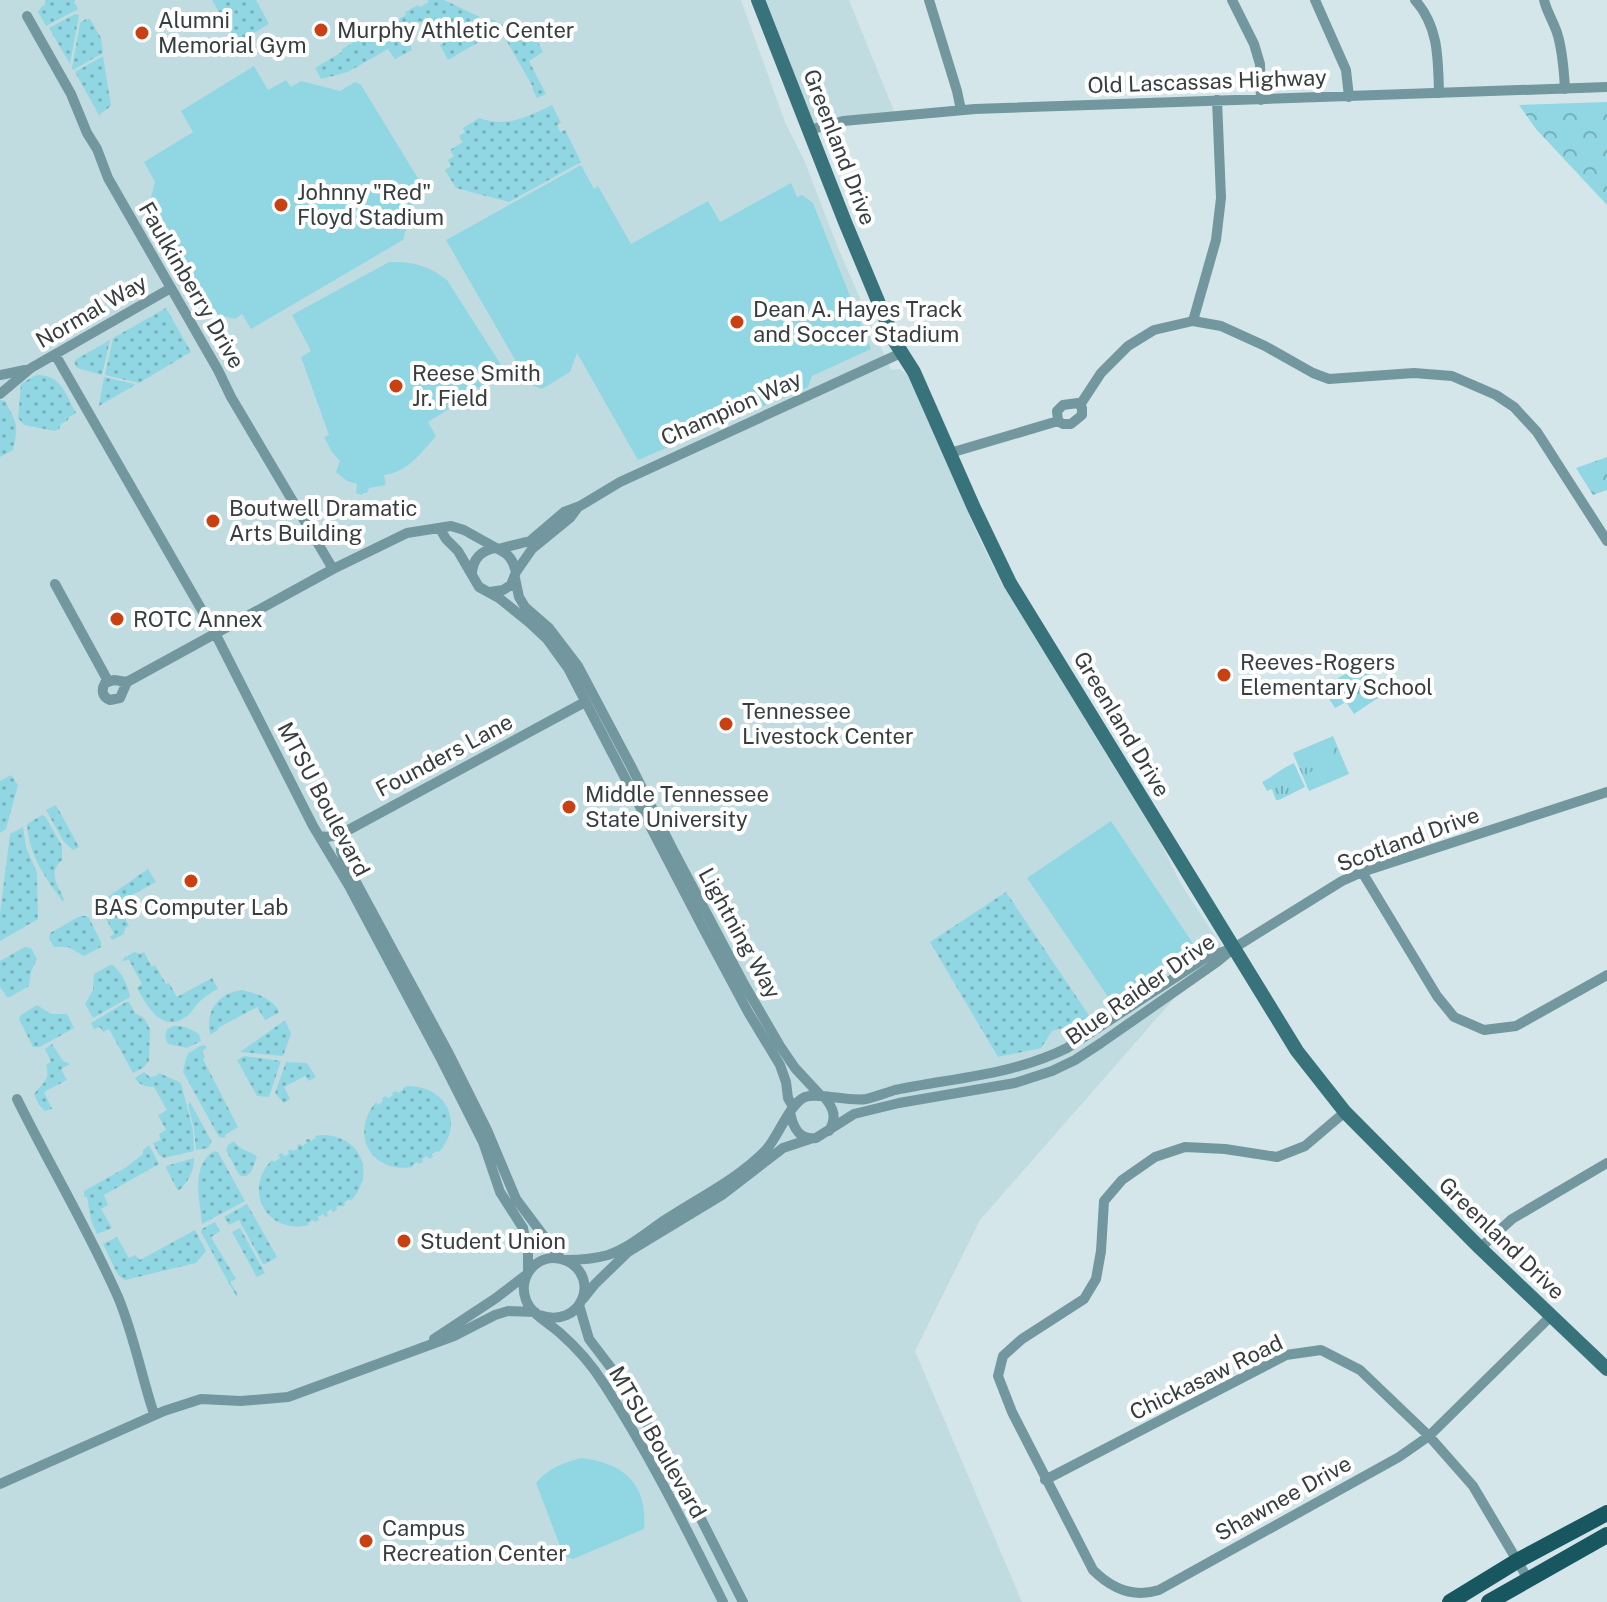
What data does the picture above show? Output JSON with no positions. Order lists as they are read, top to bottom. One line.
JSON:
{"streets":{"street":["Old Lascassas Highway","Greenland Drive","Faulkinberry Drive","Normal Way","Champion Way","Founders Lane","MTSU Boulevard","Scotland Drive","Lightning Way","Blue Raider Drive","Chickasaw Road","Shawnee Drive"]},"crossings":[["Old Lascassas Highway","Greenland Drive"],["Greenland Drive","Champion Way"],["Greenland Drive","Scotland Drive"],["Greenland Drive","Blue Raider Drive"],["Greenland Drive","Shawnee Drive"],["Faulkinberry Drive","Normal Way"],["Normal Way","MTSU Boulevard"],["Champion Way","Lightning Way"],["Founders Lane","MTSU Boulevard"],["Founders Lane","Lightning Way"],["Scotland Drive","Blue Raider Drive"],["Lightning Way","Blue Raider Drive"],["Chickasaw Road","Shawnee Drive"]],"places":["Murphy Athletic Center","Alumni Memorial Gym","Johnny \"Red\" Floyd Stadium","Dean A. Hayes Track and Soccer Stadium","Reese Smith Jr. Field","Boutwell Dramatic Arts Building","ROTC Annex","Reeves-Rogers Elementary School","Tennessee Livestock Center","Middle Tennessee State University","BAS Computer Lab","Student Union","Campus Recreation Center"]}
